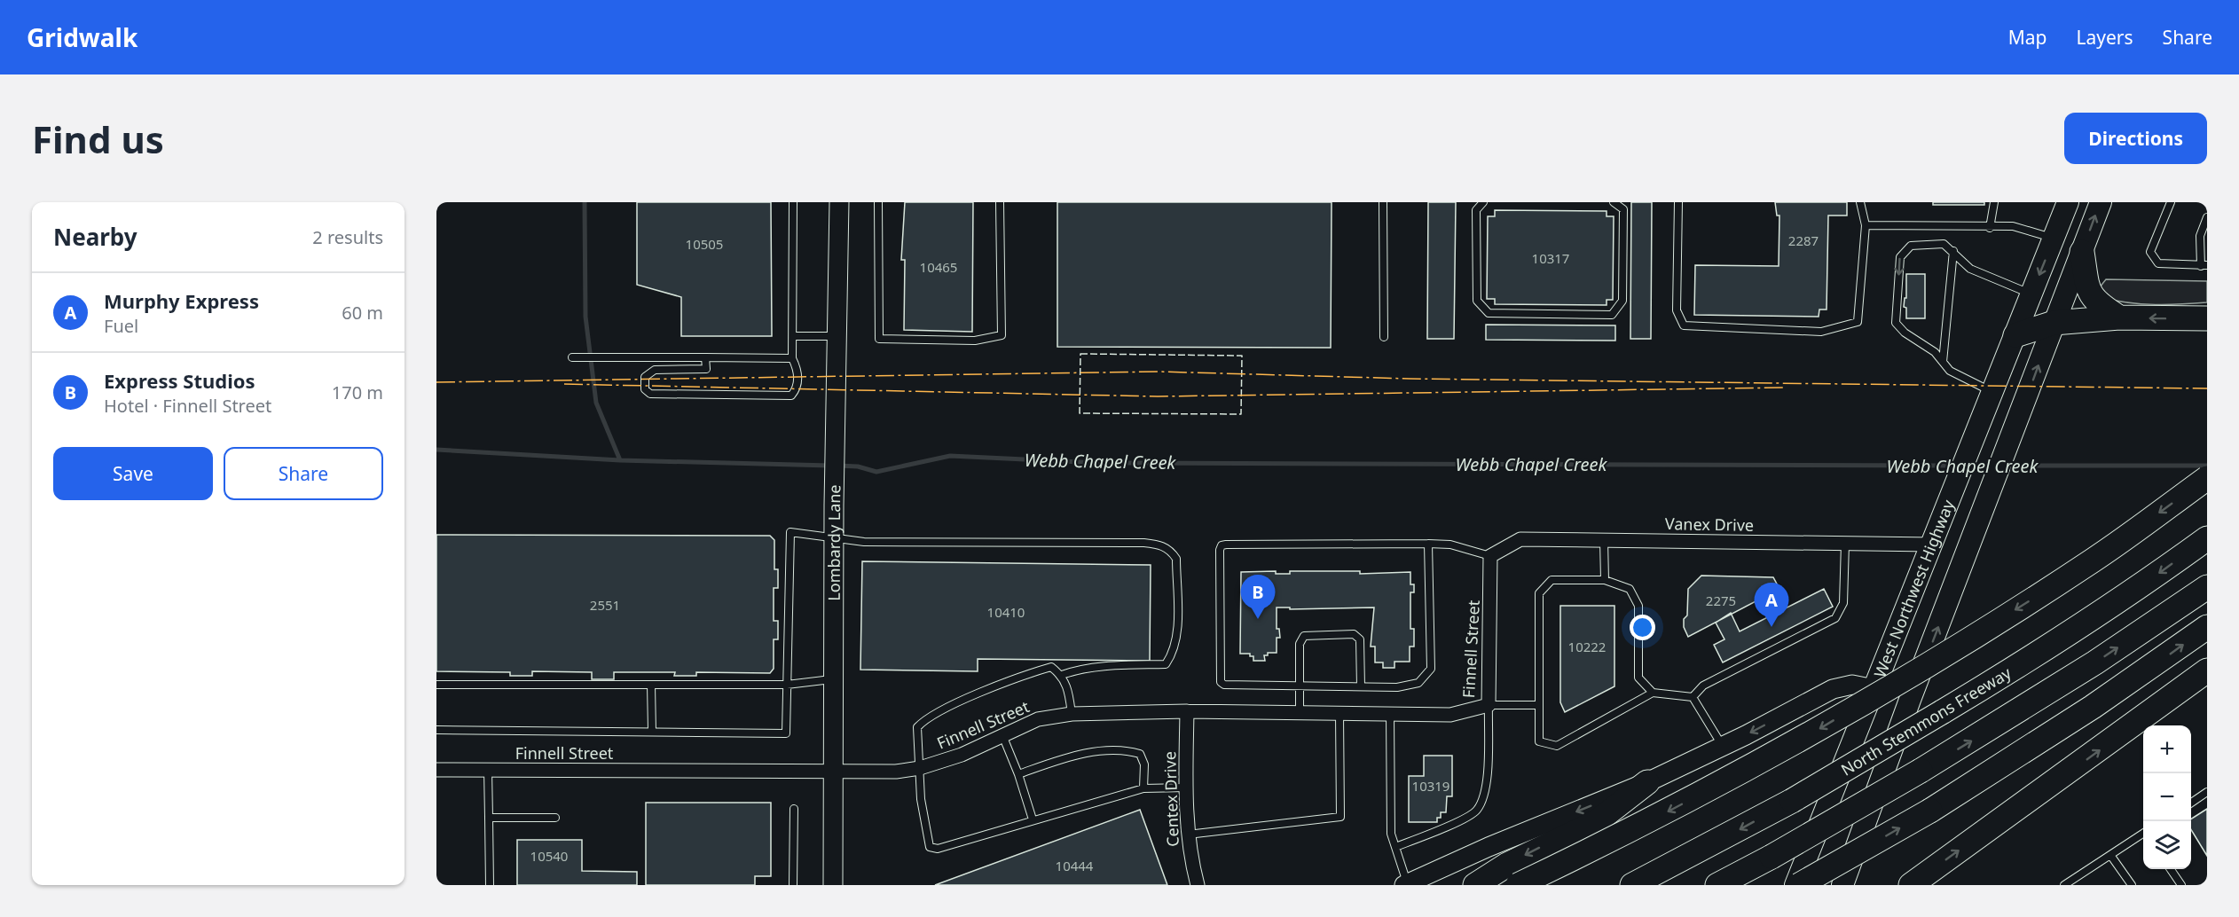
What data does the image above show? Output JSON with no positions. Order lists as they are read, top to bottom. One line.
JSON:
{"streets":{"highway":["North Stemmons Freeway"],"main road":["Lombardy Lane","West Northwest Highway"],"street":["Vanex Drive","Finnell Street","Centex Drive"]},"crossings":[["Vanex Drive","West Northwest Highway"],["Vanex Drive","Finnell Street"],["Lombardy Lane","Finnell Street"],["West Northwest Highway","North Stemmons Freeway"],["Finnell Street","Centex Drive"]],"one_way":["North Stemmons Freeway"],"water":["Webb Chapel Creek"],"house_numbers":["2287","10505","10317","10465","2275","2551","10410","10222","10319","10540","10444"],"page":{"header":"Gridwalk","nav":["Map","Layers","Share"],"buttons":["Directions",["Save","Share"]],"title":"Find us","heading":["Nearby","2 results"],"list":[{"mark":"A","name":"Murphy Express","note":"Fuel","value":"60 m"},{"mark":"B","name":"Express Studios","note":"Hotel · Finnell Street","value":"170 m"}],"pins":["B","A"],"map_buttons":["+","−"]}}
